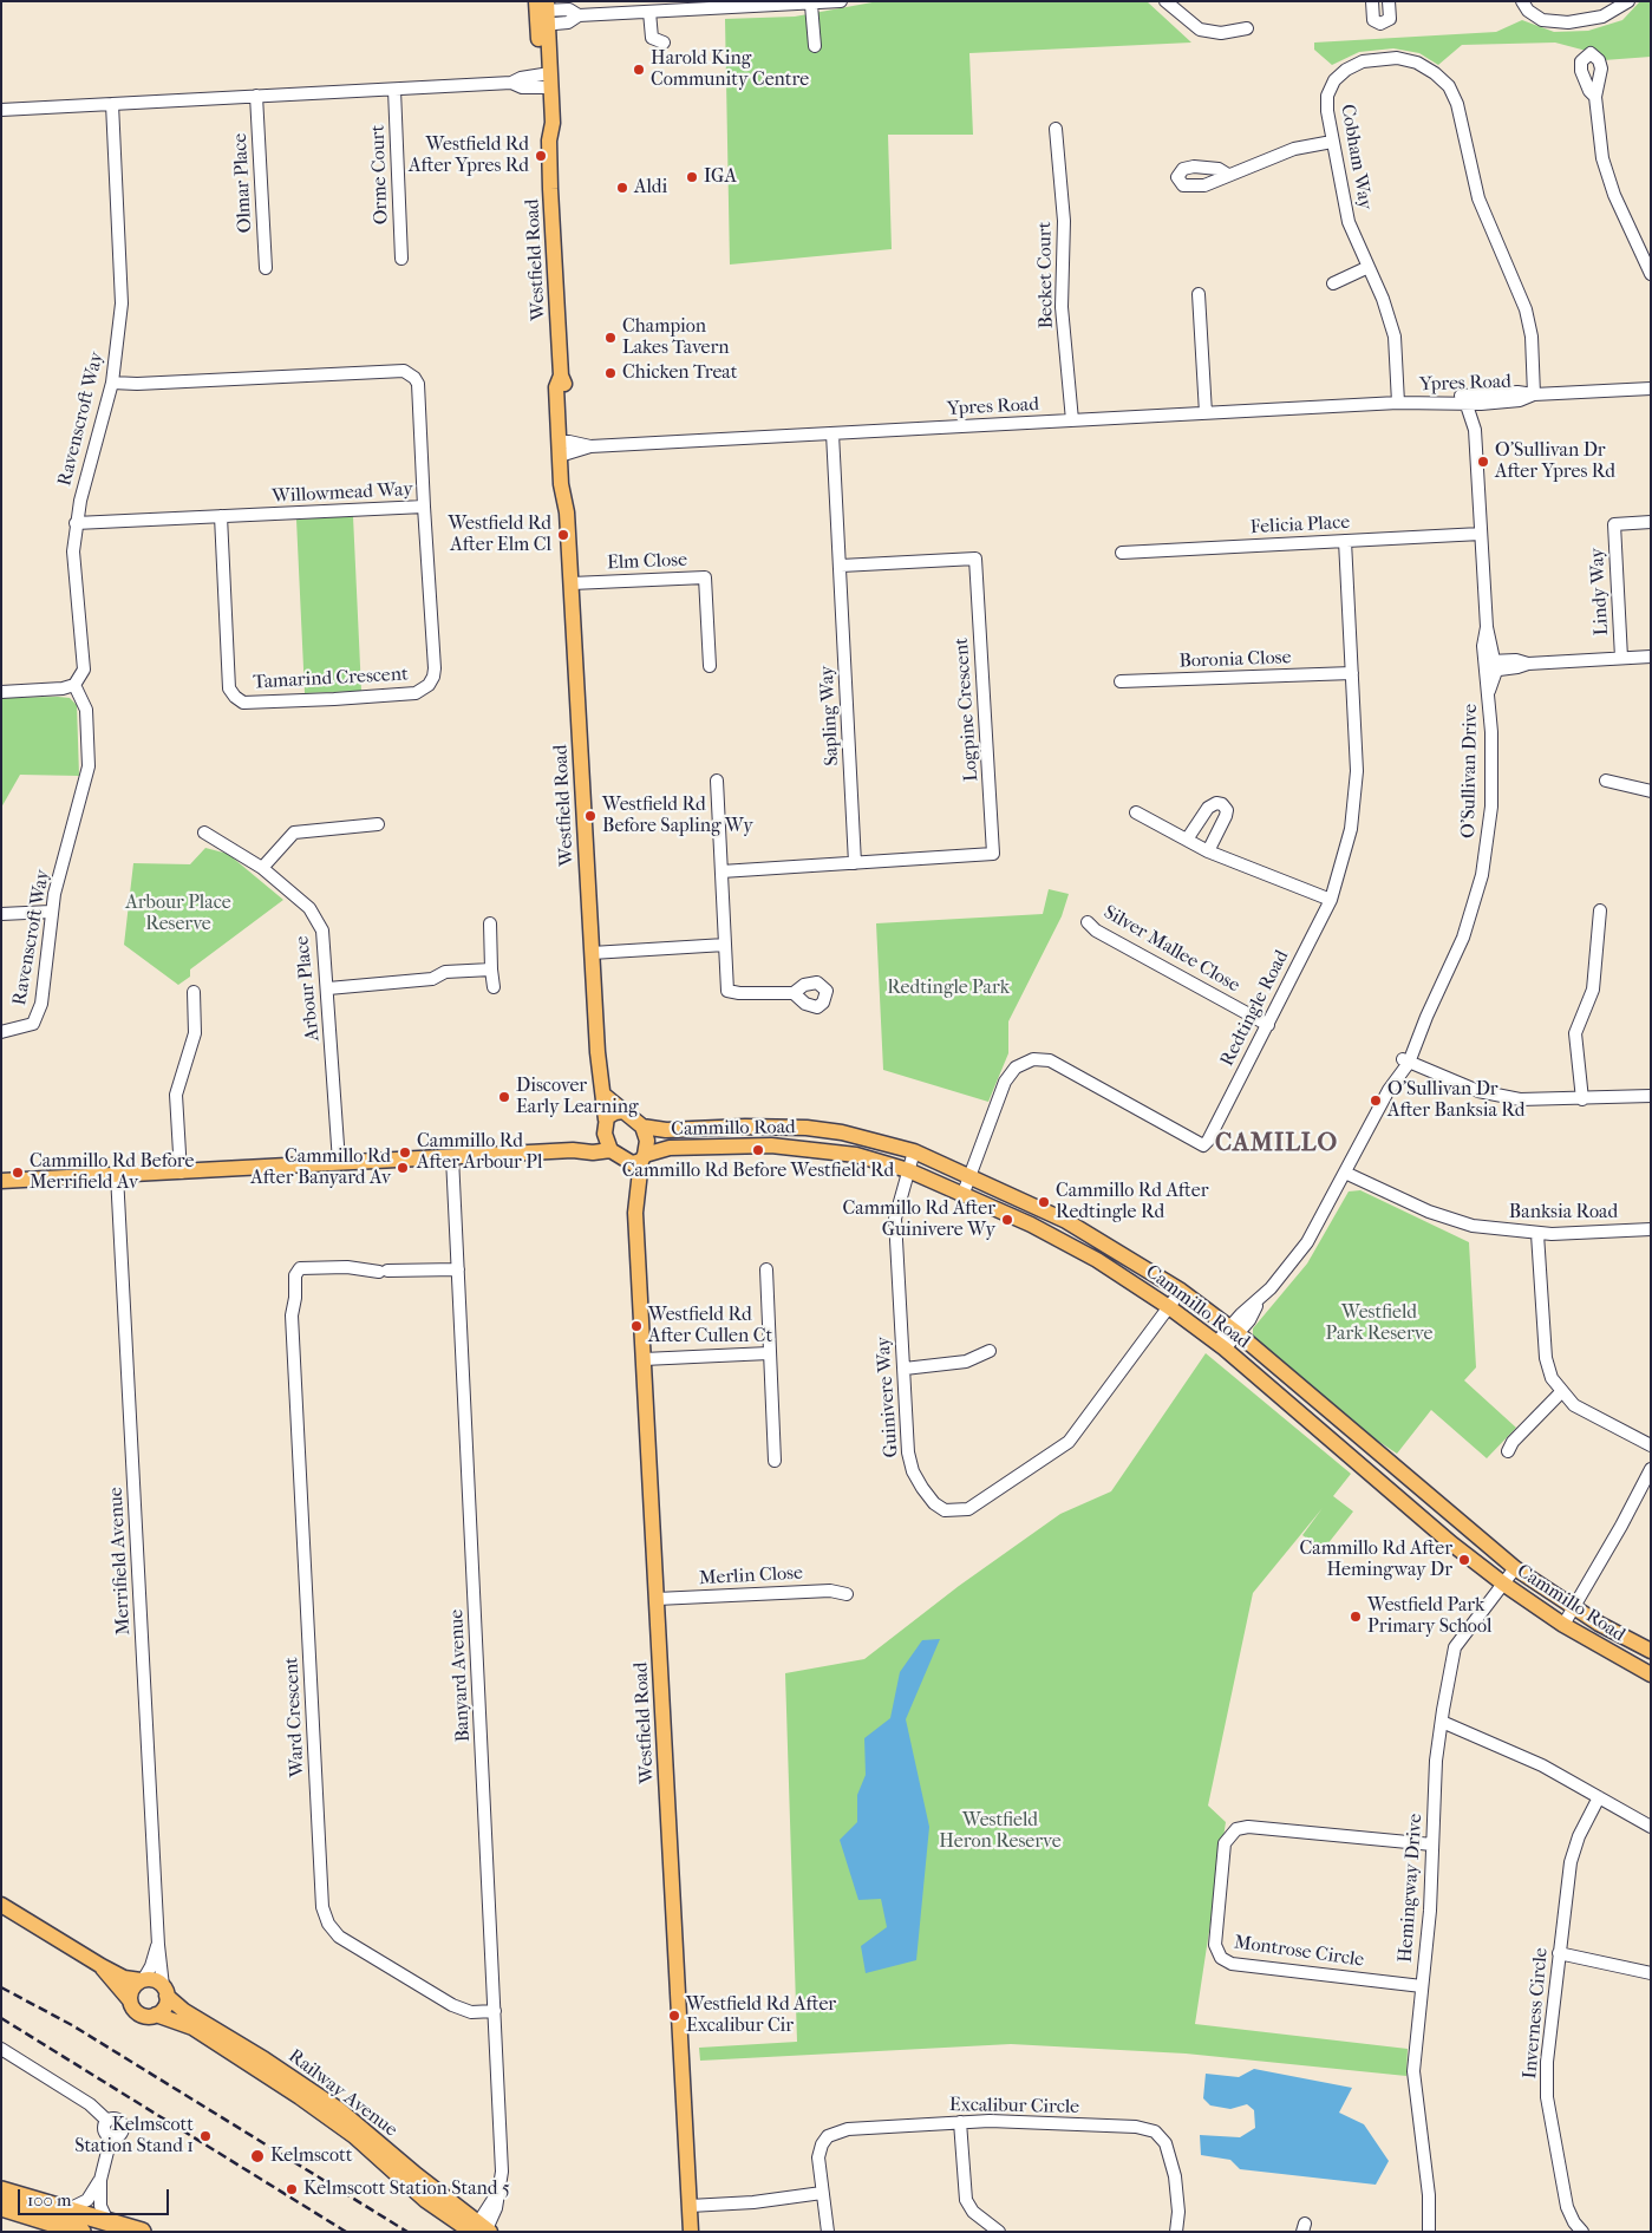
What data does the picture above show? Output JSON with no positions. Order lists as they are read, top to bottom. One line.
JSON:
{"streets":{"main road":["Westfield Road","Cammillo Road","Railway Avenue"],"street":["Cobham Way","Orme Court","Olmar Place","Becket Court","Ypres Road","Ravenscroft Way","Willowmead Way","Felicia Place","Elm Close","Lindy Way","Boronia Close","Tamarind Crescent","Logpine Crescent","Sapling Way","O'Sullivan Drive","Silver Mallee Close","Arbour Place","Redtingle Road","Banksia Road","Guinivere Way","Merrifield Avenue","Merlin Close","Banyard Avenue","Ward Crescent","Hemingway Drive","Montrose Circle","Inverness Circle","Excalibur Circle"]},"crossings":[["Cobham Way","Ypres Road"],["Westfield Road","Ypres Road"],["Westfield Road","Elm Close"],["Westfield Road","Cammillo Road"],["Westfield Road","Merlin Close"],["Becket Court","Ypres Road"],["Ypres Road","Sapling Way"],["Ypres Road","O'Sullivan Drive"],["Ravenscroft Way","Willowmead Way"],["Willowmead Way","Tamarind Crescent"],["Felicia Place","O'Sullivan Drive"],["Felicia Place","Redtingle Road"],["Boronia Close","Redtingle Road"],["Logpine Crescent","Sapling Way"],["O'Sullivan Drive","Cammillo Road"],["O'Sullivan Drive","Banksia Road"],["Silver Mallee Close","Redtingle Road"],["Redtingle Road","Cammillo Road"],["Cammillo Road","Guinivere Way"],["Cammillo Road","Hemingway Drive"],["Merrifield Avenue","Railway Avenue"],["Banyard Avenue","Ward Crescent"],["Banyard Avenue","Railway Avenue"],["Hemingway Drive","Montrose Circle"]],"districts":["CAMILLO"],"parks":["Arbour Place Reserve","Redtingle Park","Westfield Park Reserve","Westfield Heron Reserve"],"places":["Harold King Community Centre","Westfield Rd After Ypres Rd","IGA","Aldi","Champion Lakes Tavern","Chicken Treat","O'Sullivan Dr After Ypres Rd","Westfield Rd After Elm Cl","Westfield Rd Before Sapling Wy","Discover Early Learning","O'Sullivan Dr After Banksia Rd","Cammillo Rd Before Westfield Rd","Cammillo Rd After Arbour Pl","Cammillo Rd After Banyard Av","Cammillo Rd Before Merrifield Av","Cammillo Rd After Redtingle Rd","Cammillo Rd After Guinivere Wy","Westfield Rd After Cullen Ct","Cammillo Rd After Hemingway Dr","Westfield Park Primary School","Westfield Rd After Excalibur Cir","Kelmscott Station Stand 1","Kelmscott","Kelmscott Station Stand 5"],"scale_bar":"100 m"}
